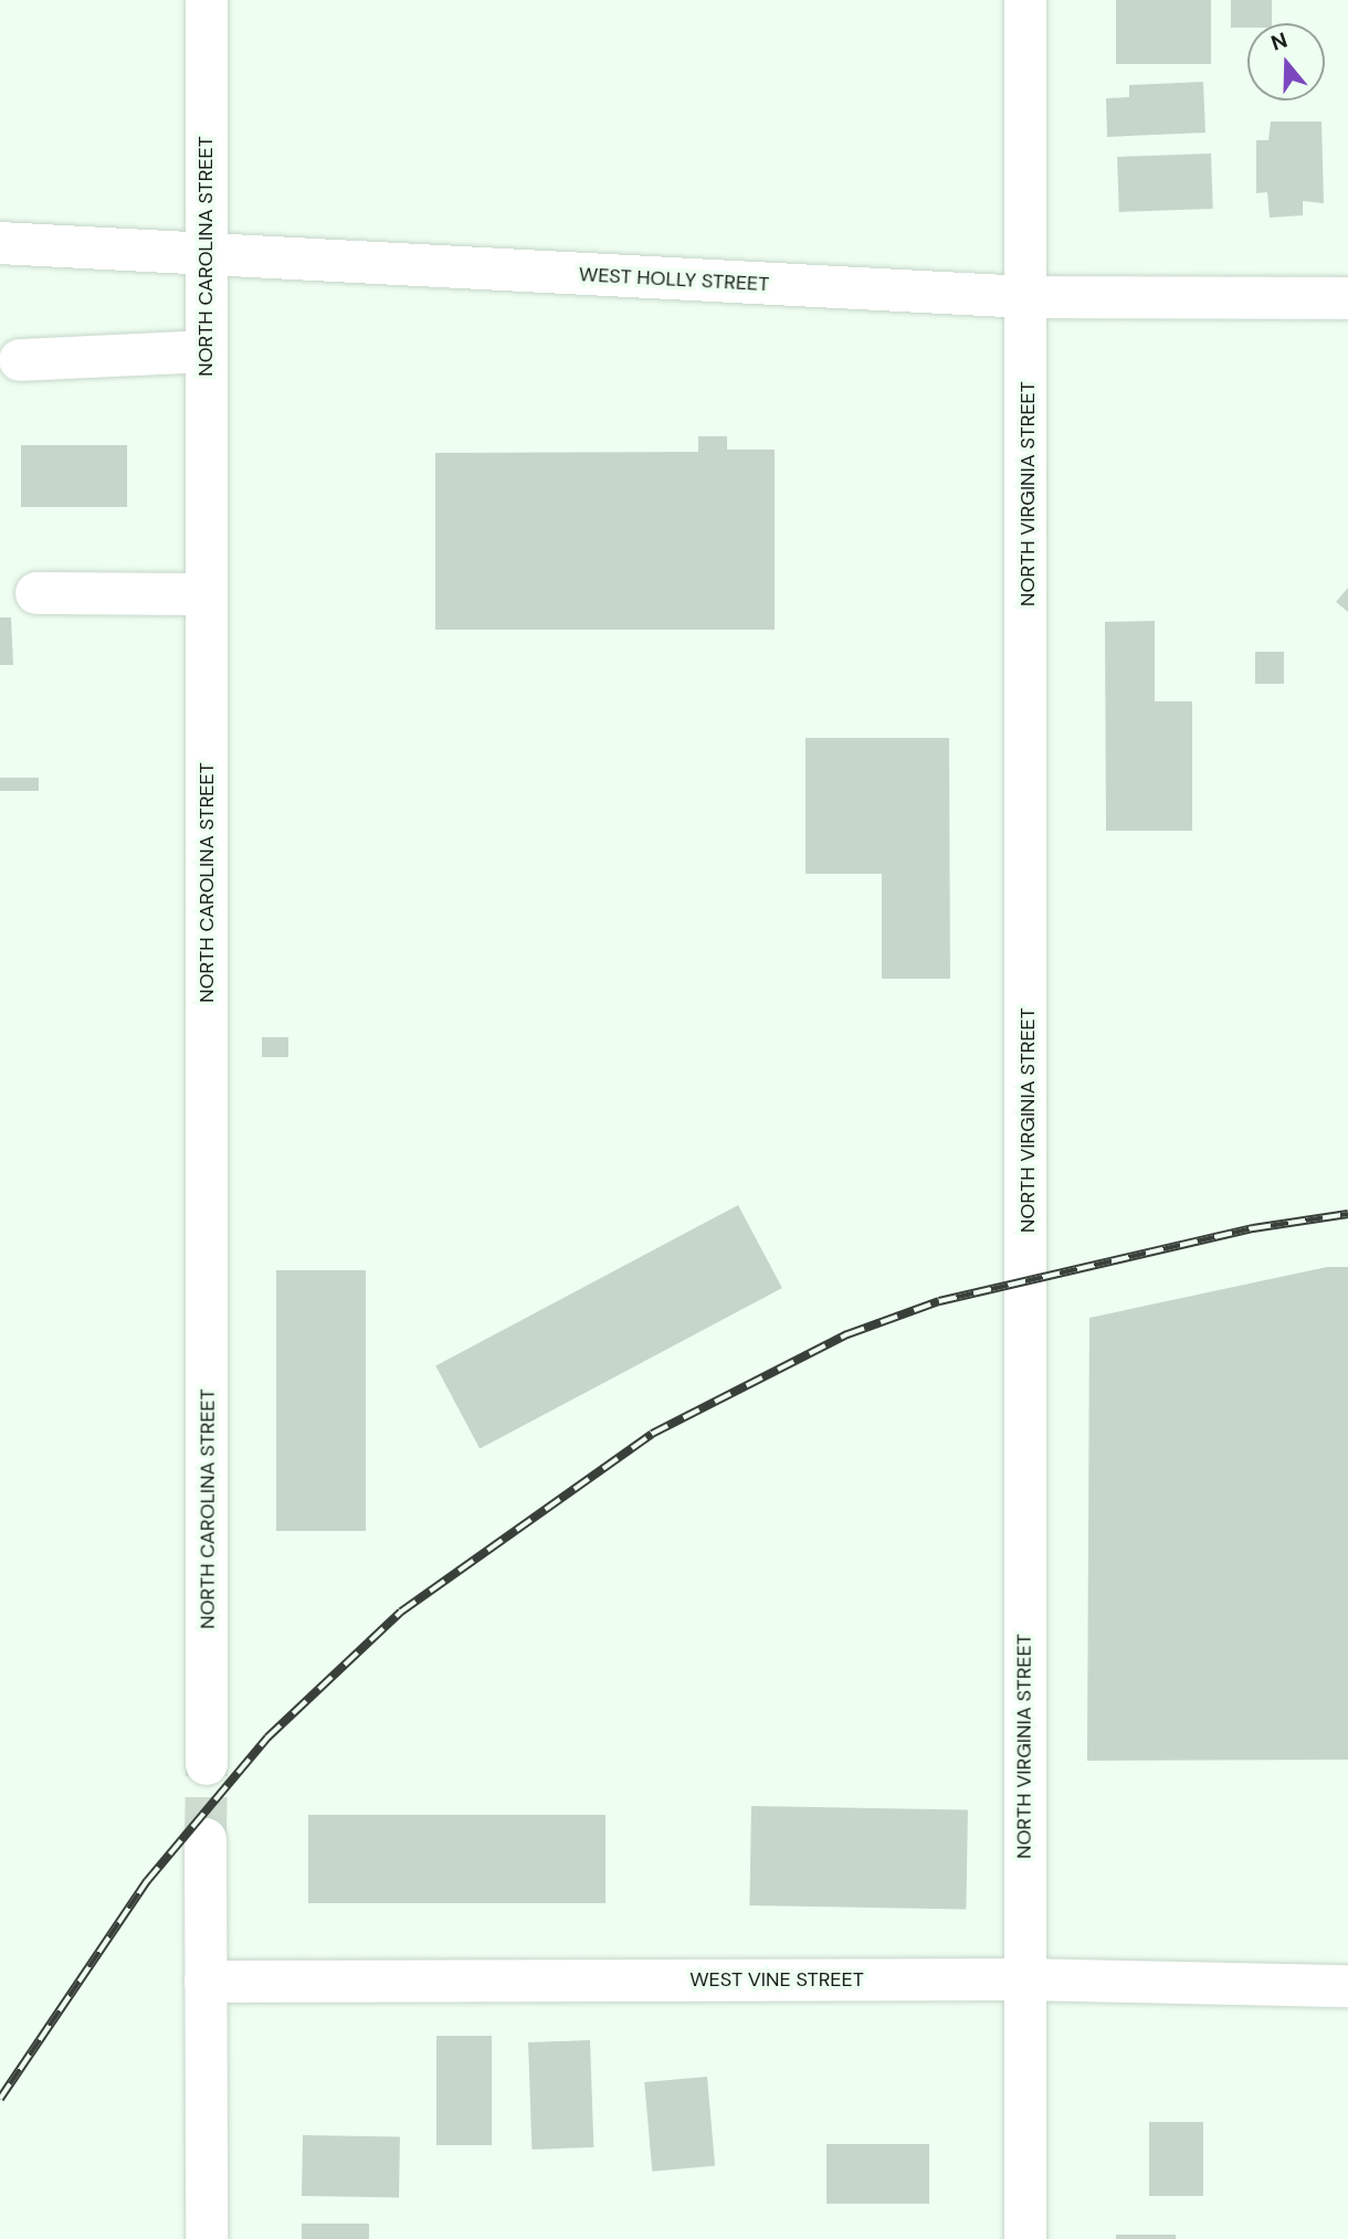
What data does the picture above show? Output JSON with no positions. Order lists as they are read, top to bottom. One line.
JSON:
{"streets":{"street":["NORTH CAROLINA STREET","WEST HOLLY STREET","NORTH VIRGINIA STREET","WEST VINE STREET"]},"crossings":[["NORTH CAROLINA STREET","WEST HOLLY STREET"],["WEST HOLLY STREET","NORTH VIRGINIA STREET"],["NORTH VIRGINIA STREET","WEST VINE STREET"]],"north":"top"}
